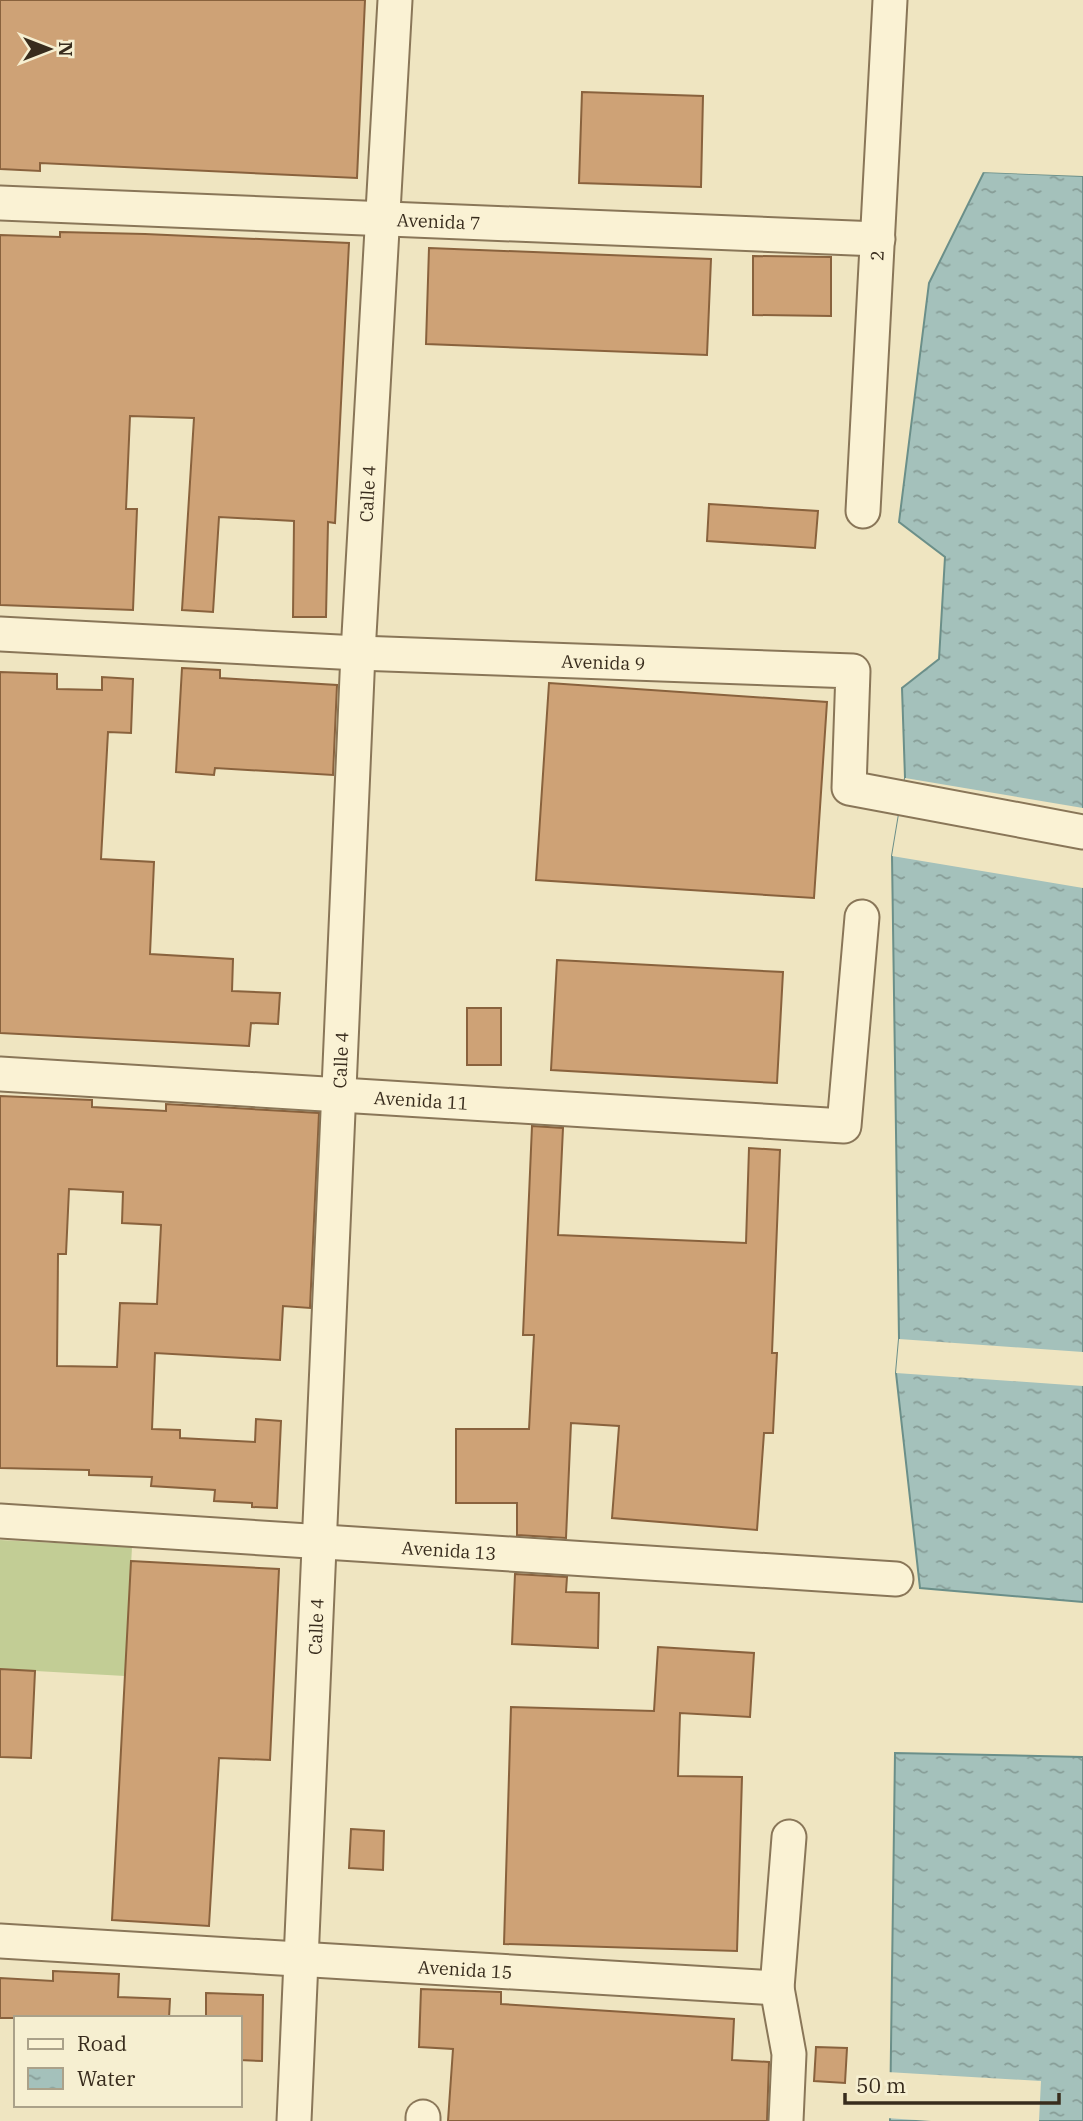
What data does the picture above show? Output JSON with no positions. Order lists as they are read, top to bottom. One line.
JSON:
{"streets":{"street":["Avenida 7","2","Calle 4","Avenida 9","Avenida 11","Avenida 13","Avenida 15"]},"crossings":[["Avenida 7","2"],["Avenida 7","Calle 4"],["Calle 4","Avenida 9"],["Calle 4","Avenida 11"],["Calle 4","Avenida 13"],["Calle 4","Avenida 15"]],"legend":["Road","Water"],"scale_bar":"50 m","north":"right"}
